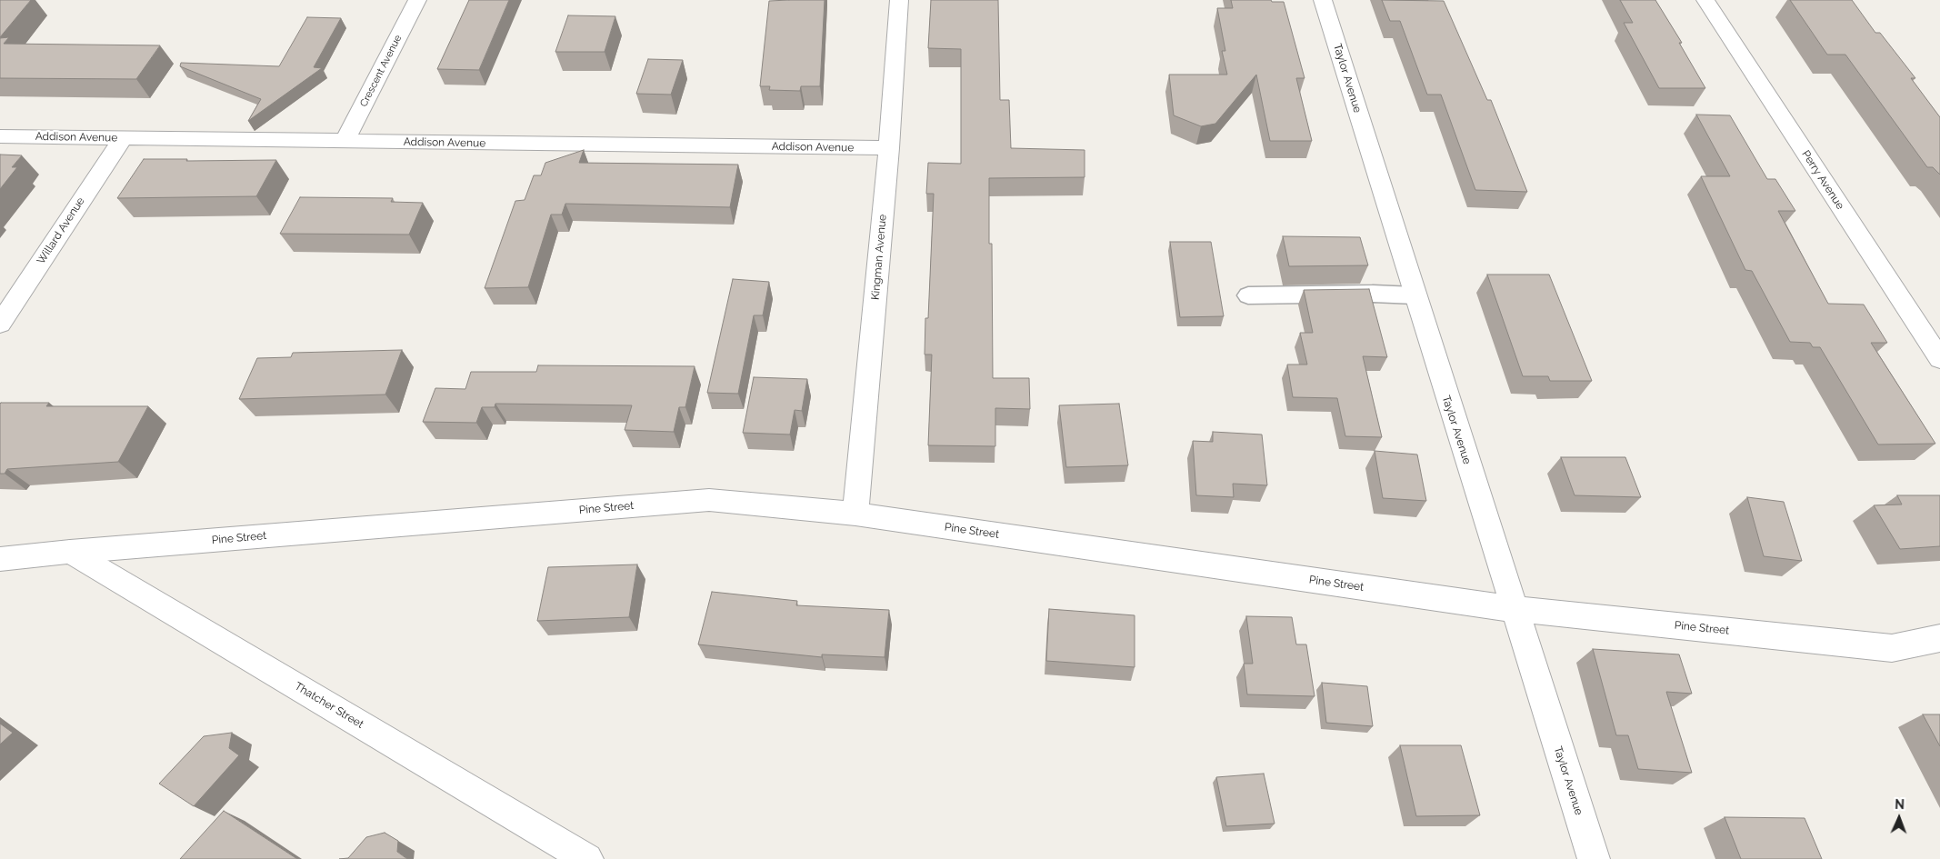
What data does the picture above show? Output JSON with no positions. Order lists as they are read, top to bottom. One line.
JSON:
{"streets":{"street":["Crescent Avenue","Taylor Avenue","Addison Avenue","Perry Avenue","Willard Avenue","Kingman Avenue","Pine Street","Thatcher Street"]},"crossings":[["Crescent Avenue","Addison Avenue"],["Taylor Avenue","Pine Street"],["Addison Avenue","Willard Avenue"],["Addison Avenue","Kingman Avenue"],["Kingman Avenue","Pine Street"],["Pine Street","Thatcher Street"]],"north":"top"}
